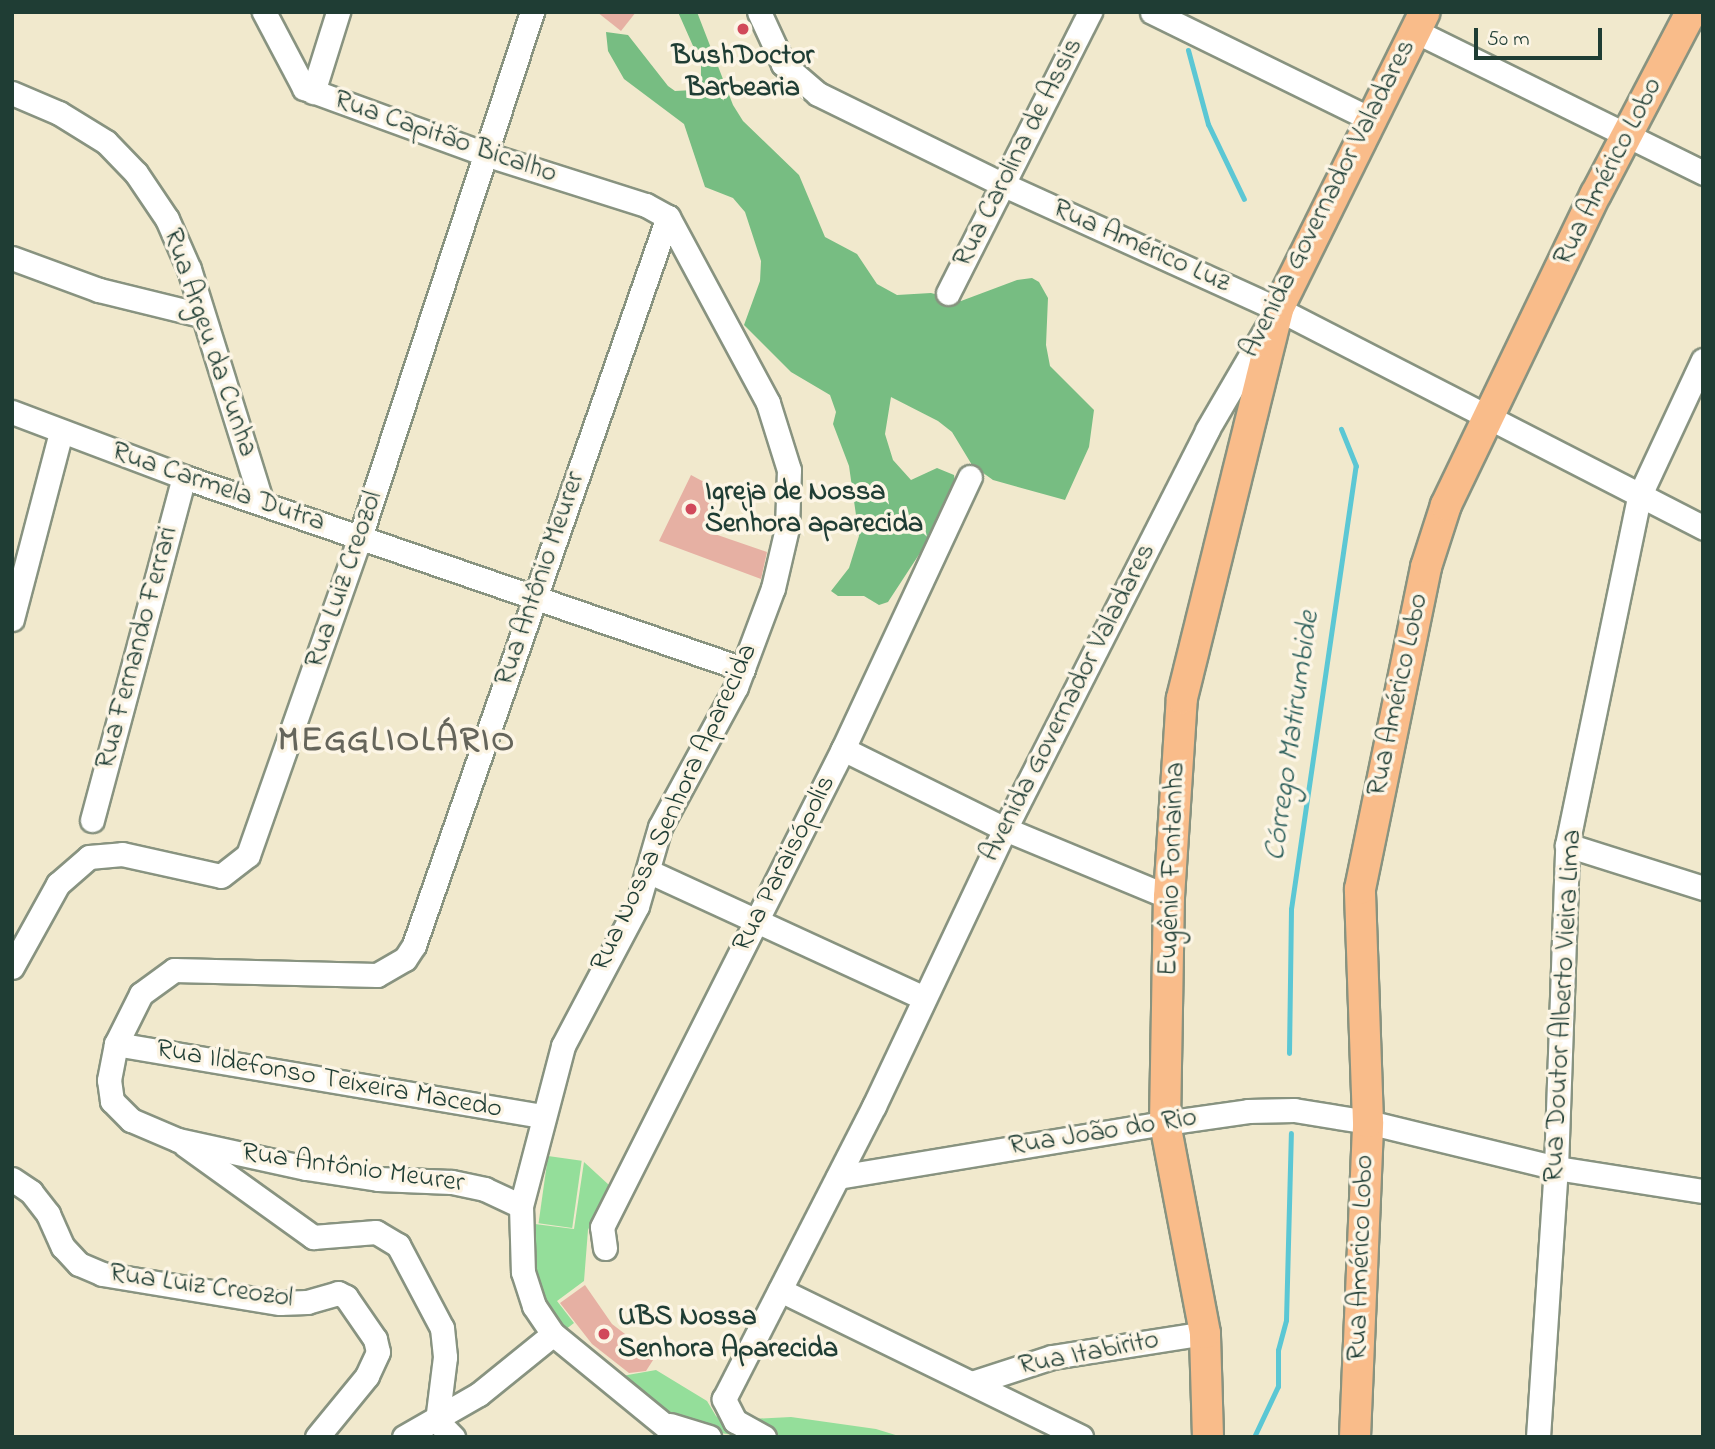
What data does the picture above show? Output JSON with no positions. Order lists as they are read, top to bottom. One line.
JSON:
{"streets":{"main road":["Rua Américo Lobo","Avenida Governador Valadares","Eugênio Fontainha"],"street":["Rua Capitão Bicalho","Rua Carolina de Assis","Rua Américo Luz","Rua Argeu da Cunha","Rua Carmela Dutra","Rua Antônio Meurer","Rua Luiz Creozol","Rua Fernando Ferrari","Rua Nossa Senhora Aparecida","Rua Paraisópolis","Rua Doutor Alberto Vieira Lima","Rua Ildefonso Teixeira Macedo","Rua João do Rio","Rua Itabirito"]},"crossings":[["Rua Capitão Bicalho","Rua Antônio Meurer"],["Rua Capitão Bicalho","Rua Luiz Creozol"],["Rua Capitão Bicalho","Rua Nossa Senhora Aparecida"],["Rua Carolina de Assis","Rua Américo Luz"],["Rua Américo Lobo","Rua Américo Luz"],["Rua Américo Lobo","Rua João do Rio"],["Avenida Governador Valadares","Rua Américo Luz"],["Avenida Governador Valadares","Eugênio Fontainha"],["Avenida Governador Valadares","Rua João do Rio"],["Rua Américo Luz","Eugênio Fontainha"],["Rua Américo Luz","Rua Doutor Alberto Vieira Lima"],["Rua Argeu da Cunha","Rua Carmela Dutra"],["Rua Carmela Dutra","Rua Antônio Meurer"],["Rua Carmela Dutra","Rua Luiz Creozol"],["Rua Carmela Dutra","Rua Fernando Ferrari"],["Rua Carmela Dutra","Rua Nossa Senhora Aparecida"],["Rua Antônio Meurer","Rua Nossa Senhora Aparecida"],["Rua Antônio Meurer","Rua Ildefonso Teixeira Macedo"],["Rua Nossa Senhora Aparecida","Rua Ildefonso Teixeira Macedo"],["Eugênio Fontainha","Rua João do Rio"],["Eugênio Fontainha","Rua Itabirito"],["Rua Doutor Alberto Vieira Lima","Rua João do Rio"]],"districts":["MEGGLIOLÁRIO"],"water":["Córrego Matirumbide"],"places":["BushDoctor Barbearia","Igreja de Nossa Senhora aparecida","UBS Nossa Senhora Aparecida"],"scale_bar":"50 m"}
